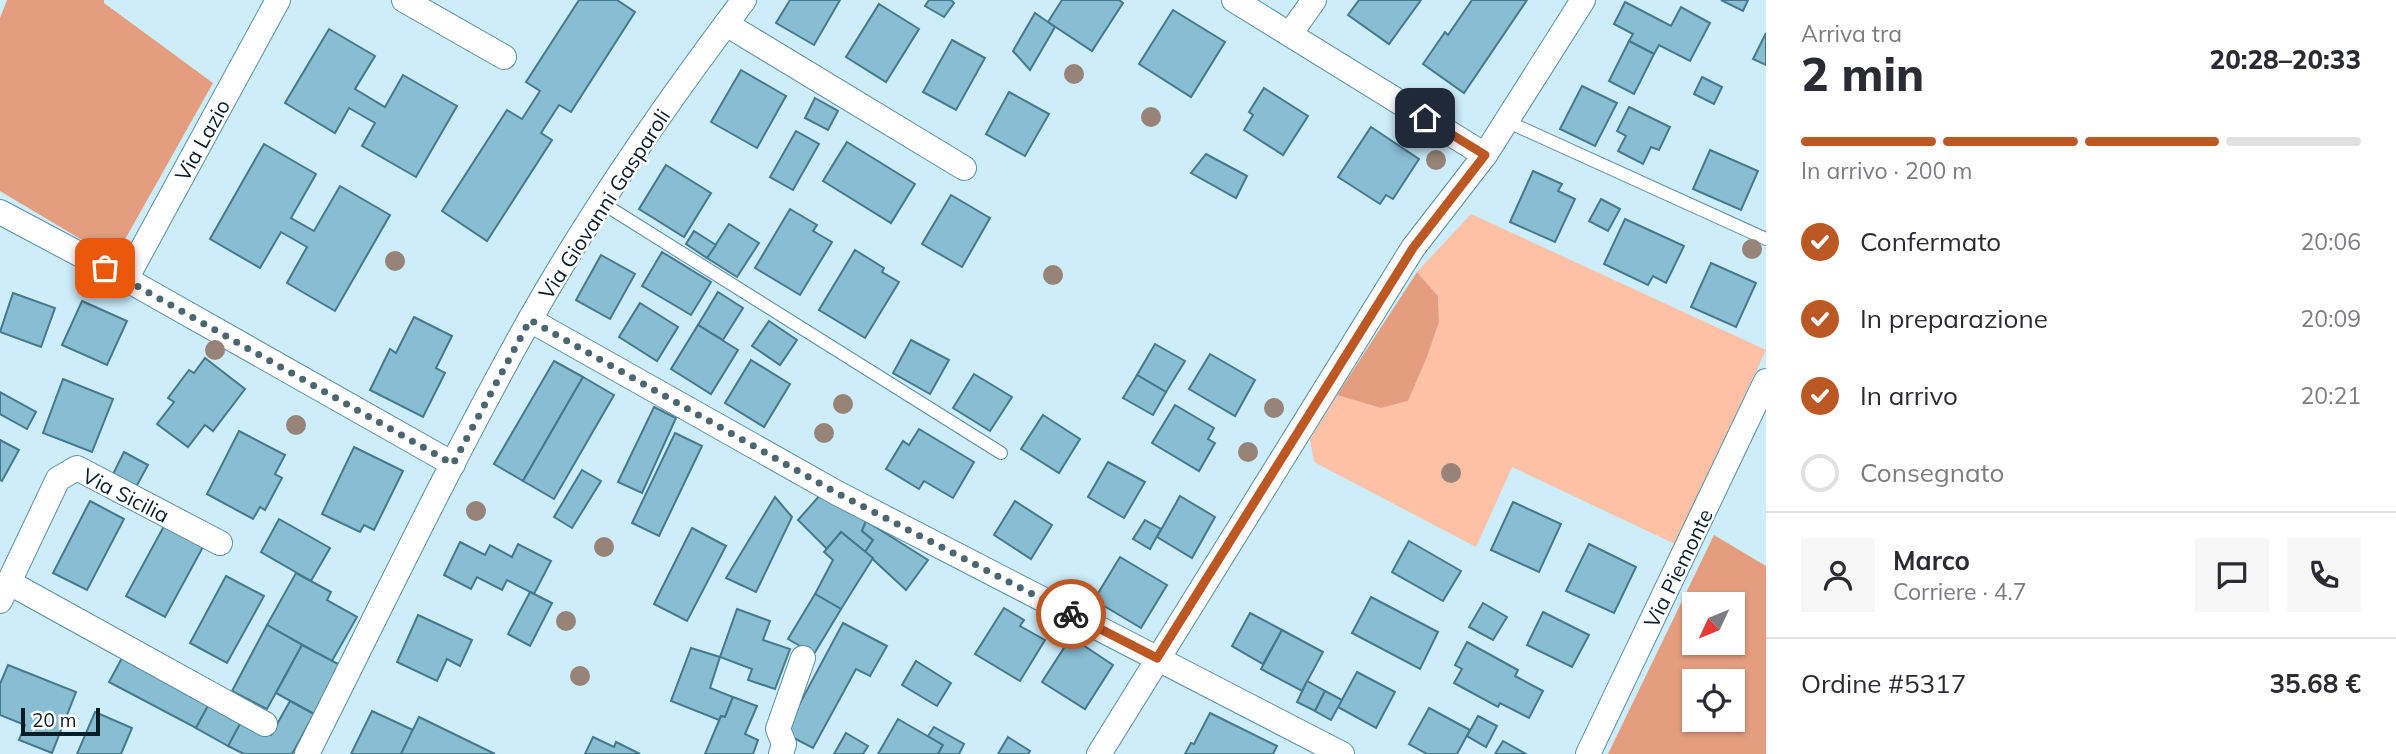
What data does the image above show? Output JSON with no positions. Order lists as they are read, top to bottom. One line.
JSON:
{"streets":{"street":["Via Lazio","Via Giovanni Gasparoli","Via Sicilia","Via Piemonte"]},"scale_bar":"20 m","north":"bottom left","page":{"heading":["2 min","Arriva tra","20:28–20:33"],"panel":["Marco","Corriere · 4.7","Ordine #5317","35.68 €"],"bar":"In arrivo · 200 m","list":[["Confermato","20:06"],["In preparazione","20:09"],["In arrivo","20:21"],"Consegnato"],"scale":"20 m"}}
